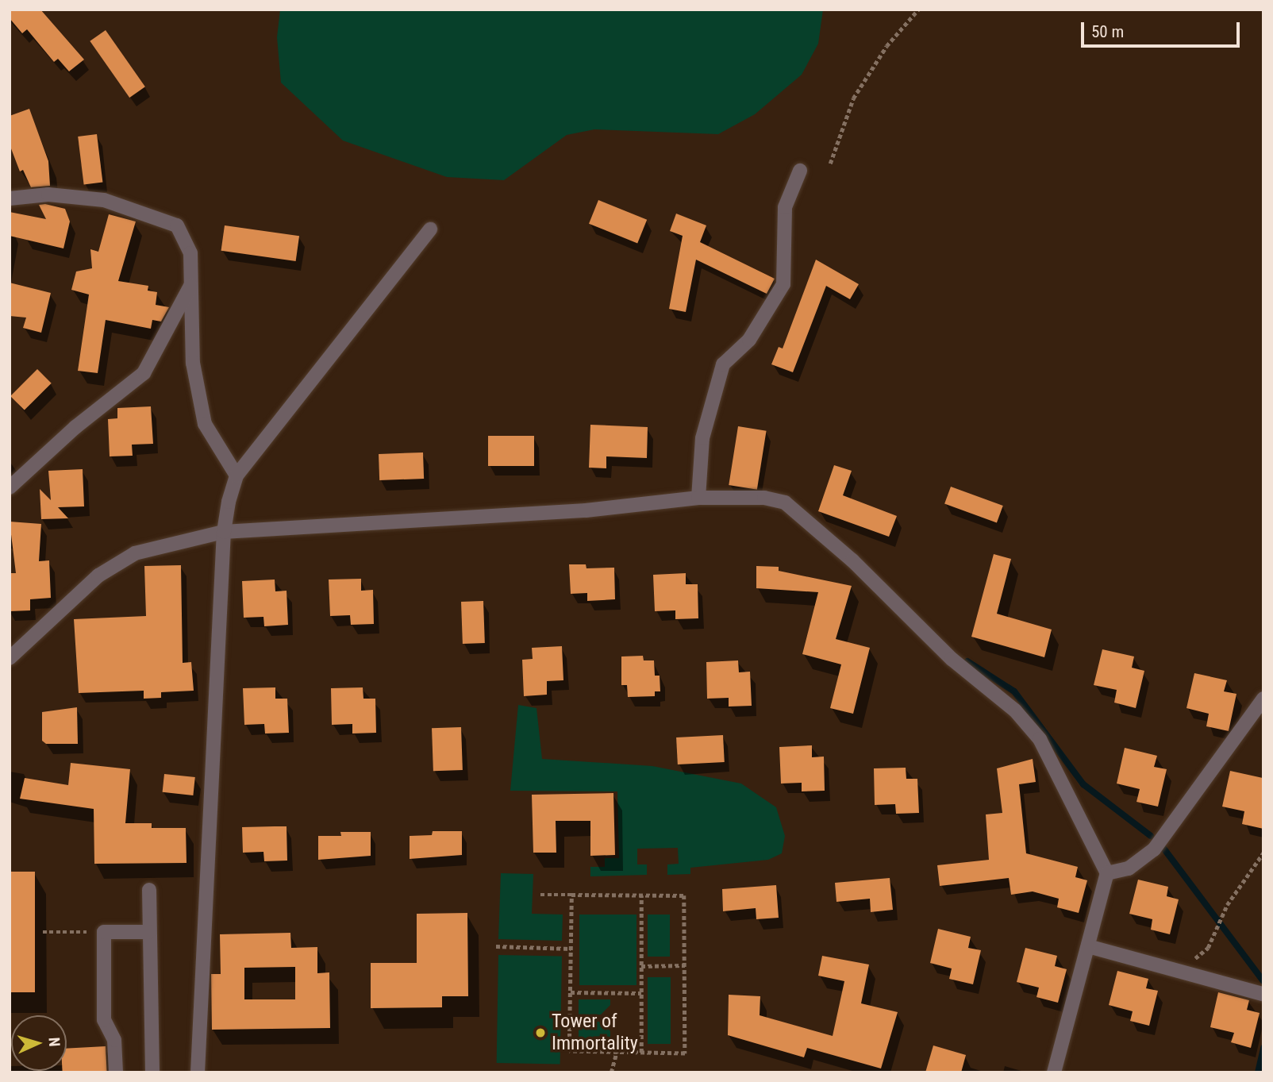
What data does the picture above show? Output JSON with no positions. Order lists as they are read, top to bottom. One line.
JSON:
{"places":["Tower of Immortality"],"scale_bar":"50 m","north":"right"}
